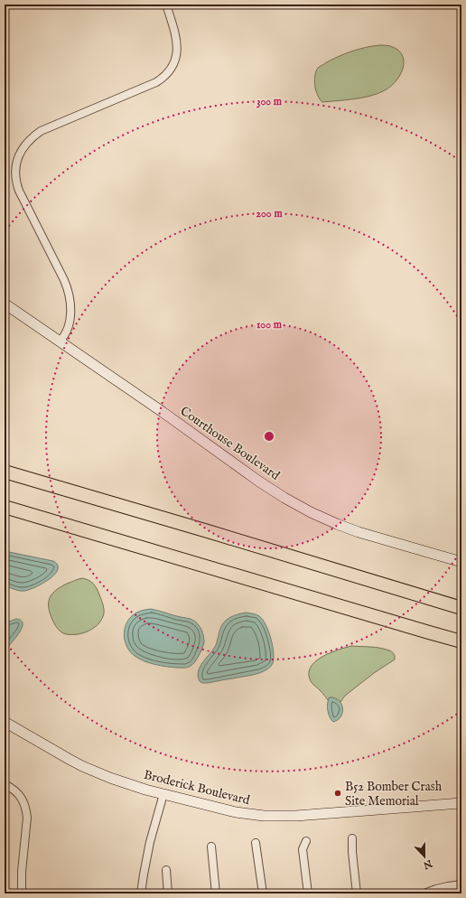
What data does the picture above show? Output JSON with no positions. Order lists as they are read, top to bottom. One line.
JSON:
{"streets":{"street":["Courthouse Boulevard","Broderick Boulevard"]},"places":["B52 Bomber Crash Site Memorial"],"north":"bottom","rings":["300 m","200 m","100 m"]}
